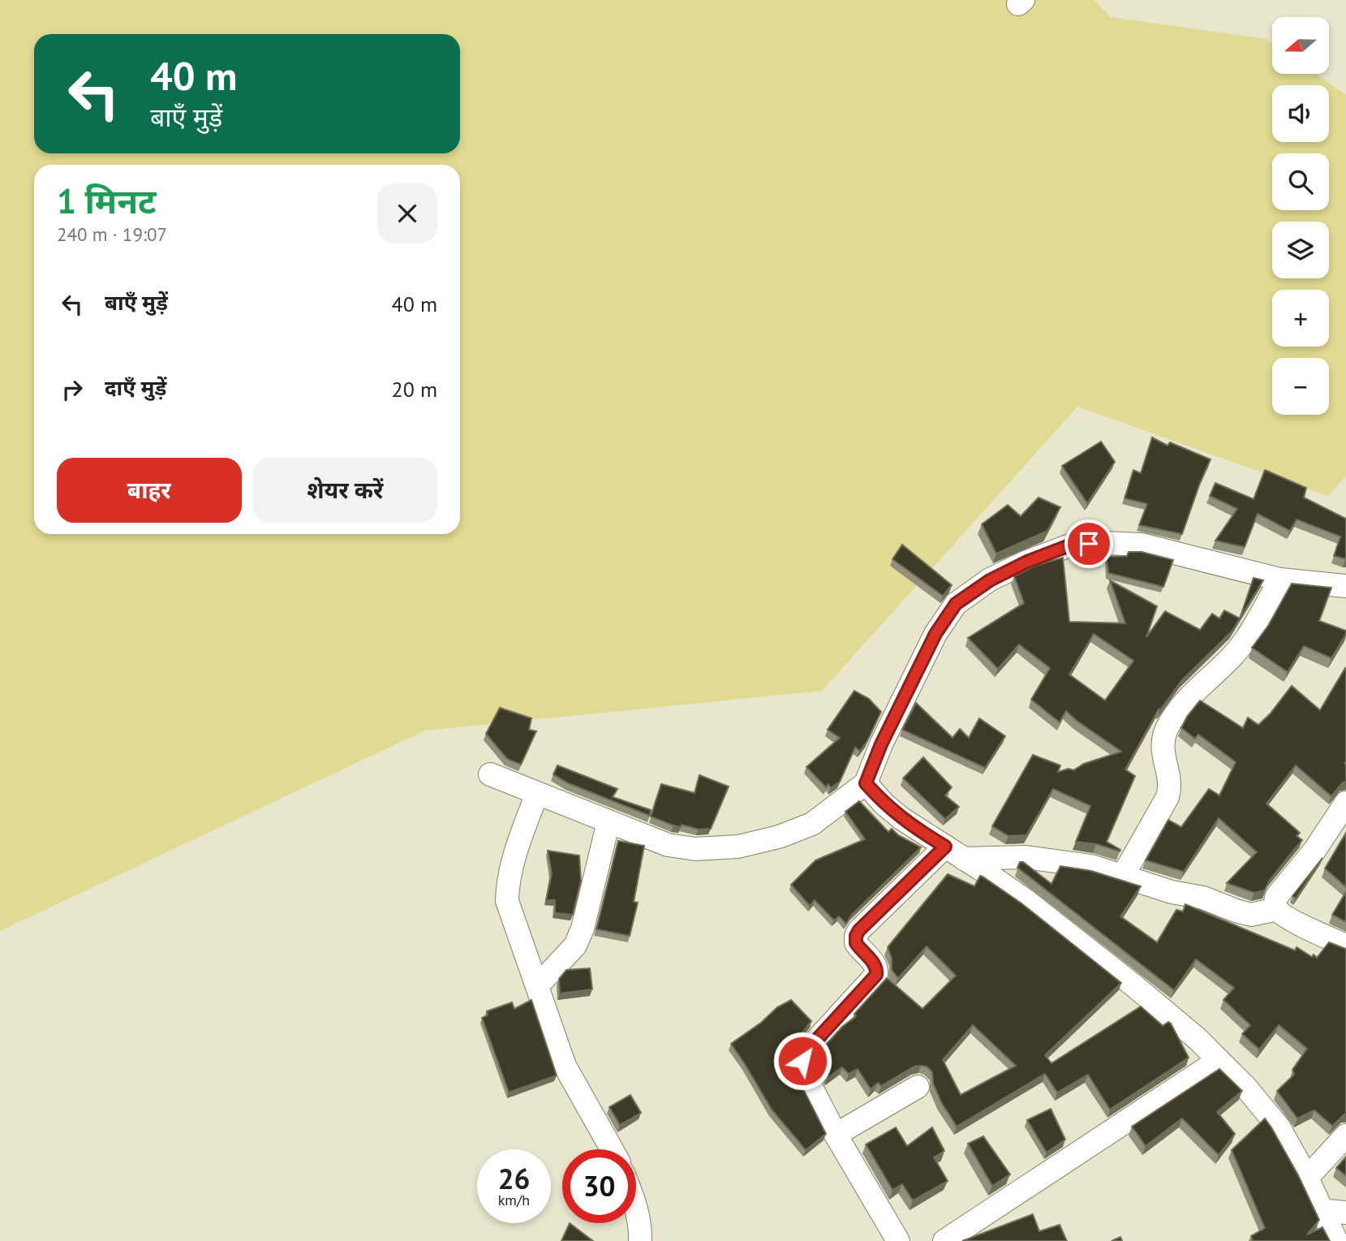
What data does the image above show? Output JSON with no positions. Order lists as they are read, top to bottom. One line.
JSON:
{"north":"left","page":{"map_buttons":["+","−"],"turn":["40 m","बाएँ मुड़ें"],"heading":["1 मिनट","240 m · 19:07"],"list":[{"name":"बाएँ मुड़ें","value":"40 m"},{"name":"दाएँ मुड़ें","value":"20 m"}],"buttons":["बाहर","शेयर करें"],"speed":"26 km/h","limit":"30"}}
